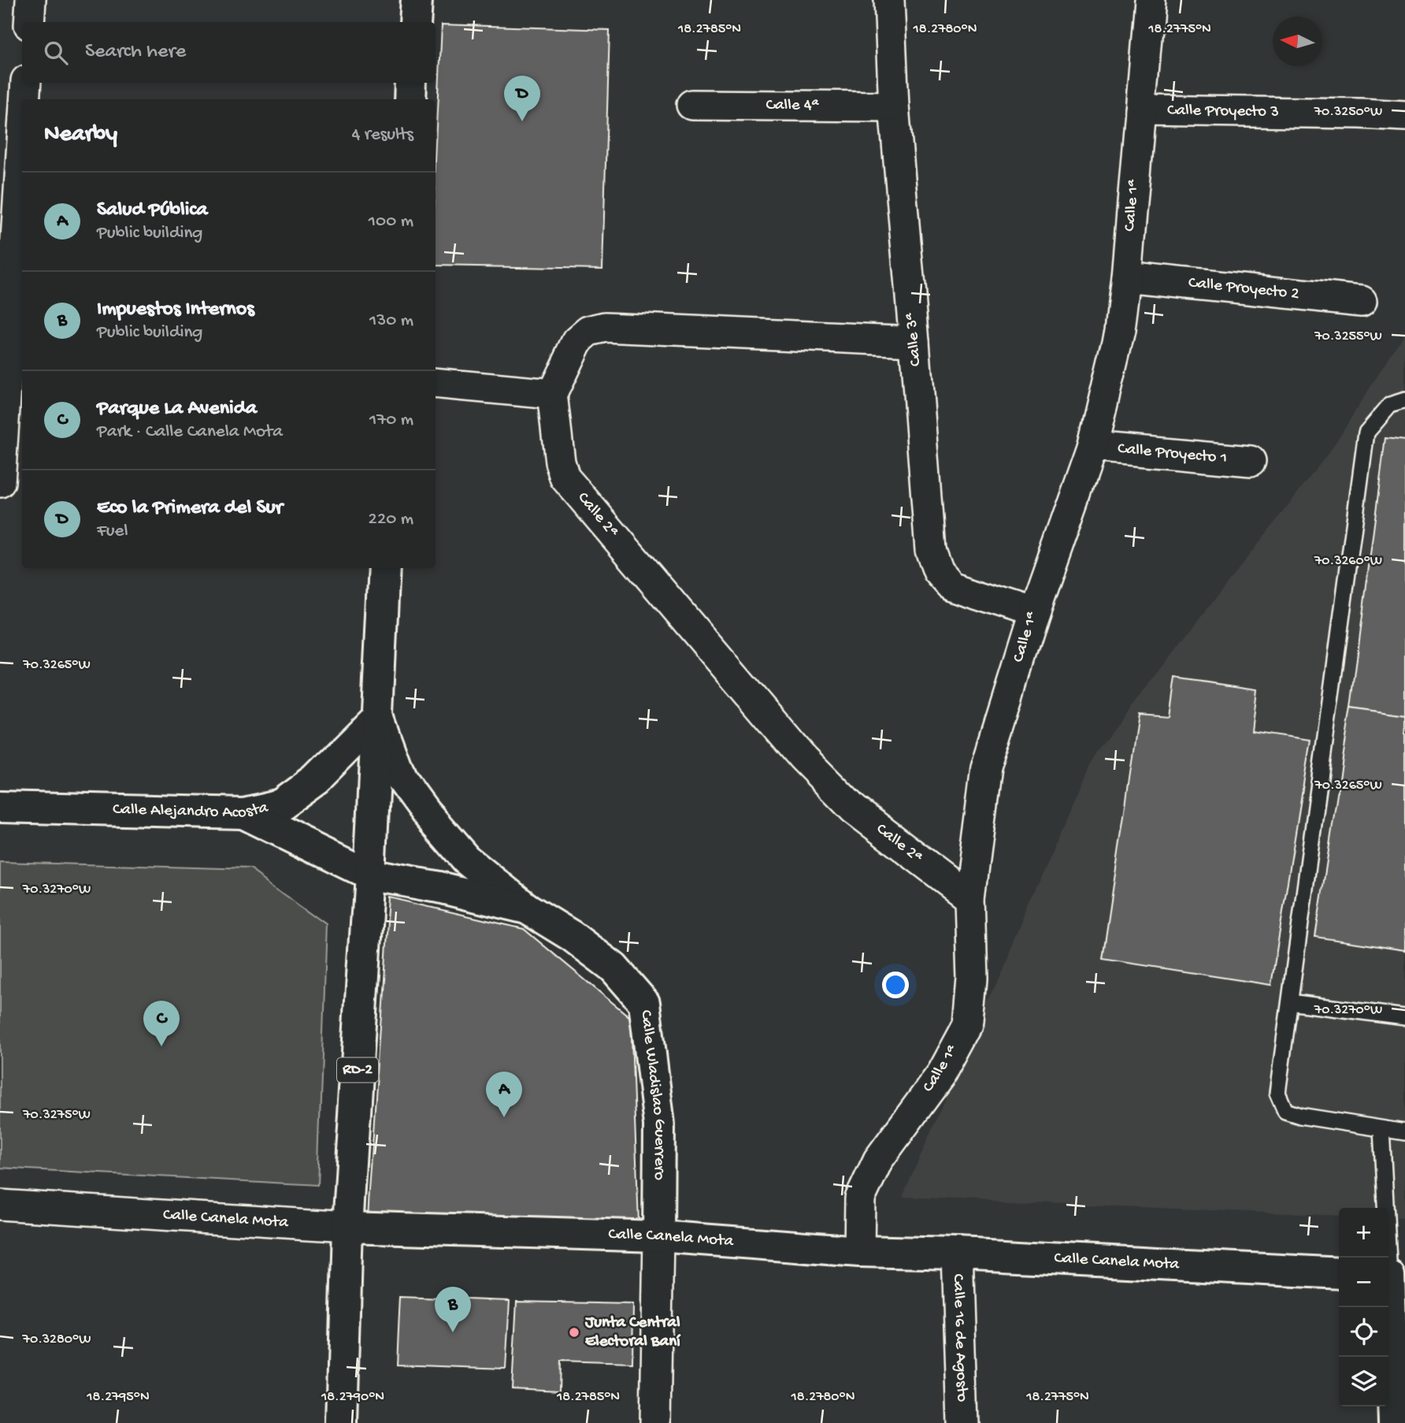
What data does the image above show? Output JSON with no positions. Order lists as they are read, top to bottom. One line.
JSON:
{"streets":{"main road":["Calle Alejandro Acosta","RD-2","Calle Wladislao Guerrero","Calle Canela Mota"],"street":["Calle 4ª","Calle Proyecto 3","Calle 1ª","Calle Proyecto 2","Calle 3ª","Calle Proyecto 1","Calle 2ª","Calle 16 de Agosto"]},"crossings":[["Calle 4ª","Calle 3ª"],["Calle Proyecto 3","Calle 1ª"],["Calle 1ª","Calle Proyecto 2"],["Calle 1ª","Calle 3ª"],["Calle 1ª","Calle Proyecto 1"],["Calle 1ª","Calle 2ª"],["Calle 1ª","Calle Canela Mota"],["Calle Alejandro Acosta","RD-2"],["Calle Alejandro Acosta","Calle Wladislao Guerrero"],["RD-2","Calle Wladislao Guerrero"],["RD-2","Calle Canela Mota"],["Calle Wladislao Guerrero","Calle Canela Mota"],["Calle Canela Mota","Calle 16 de Agosto"]],"places":["Junta Central Electoral Baní"],"north":"left","page":{"search":"Search here","pins":["D","C","A","B"],"heading":["Nearby","4 results"],"list":[{"mark":"A","name":"Salud Pública","note":"Public building","value":"100 m"},{"mark":"B","name":"Impuestos Internos","note":"Public building","value":"130 m"},{"mark":"C","name":"Parque La Avenida","note":"Park · Calle Canela Mota","value":"170 m"},{"mark":"D","name":"Eco la Primera del Sur","note":"Fuel","value":"220 m"}],"map_buttons":["+","−"]},"coordinates":["18.2785°N","18.2780°N","18.2775°N","70.3250°W","70.3255°W","70.3260°W","70.3265°W","70.3270°W","70.3275°W","70.3280°W","18.2795°N","18.2790°N"]}
